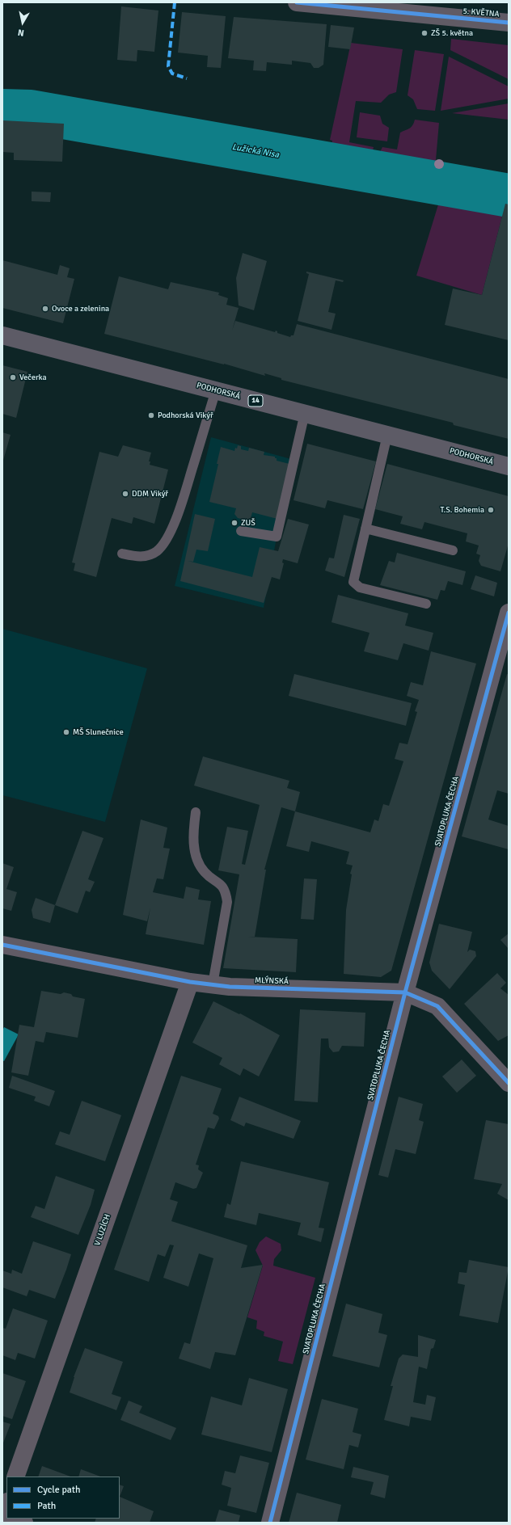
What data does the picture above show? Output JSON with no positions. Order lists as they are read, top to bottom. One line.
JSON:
{"streets":{"main road":["PODHORSKÁ","14"],"street":["5. KVĚTNA","SVATOPLUKA ČECHA","MLÝNSKÁ","V LUZÍCH"]},"crossings":[["SVATOPLUKA ČECHA","MLÝNSKÁ"],["MLÝNSKÁ","V LUZÍCH"]],"water":["Lužická Nisa"],"places":["ZŠ 5. května","Ovoce a zelenina","Večerka","Podhorská Vikýř","DDM Vikýř","T.S. Bohemia","ZUŠ","MŠ Slunečnice"],"legend":["Cycle path","Path"],"north":"bottom"}
